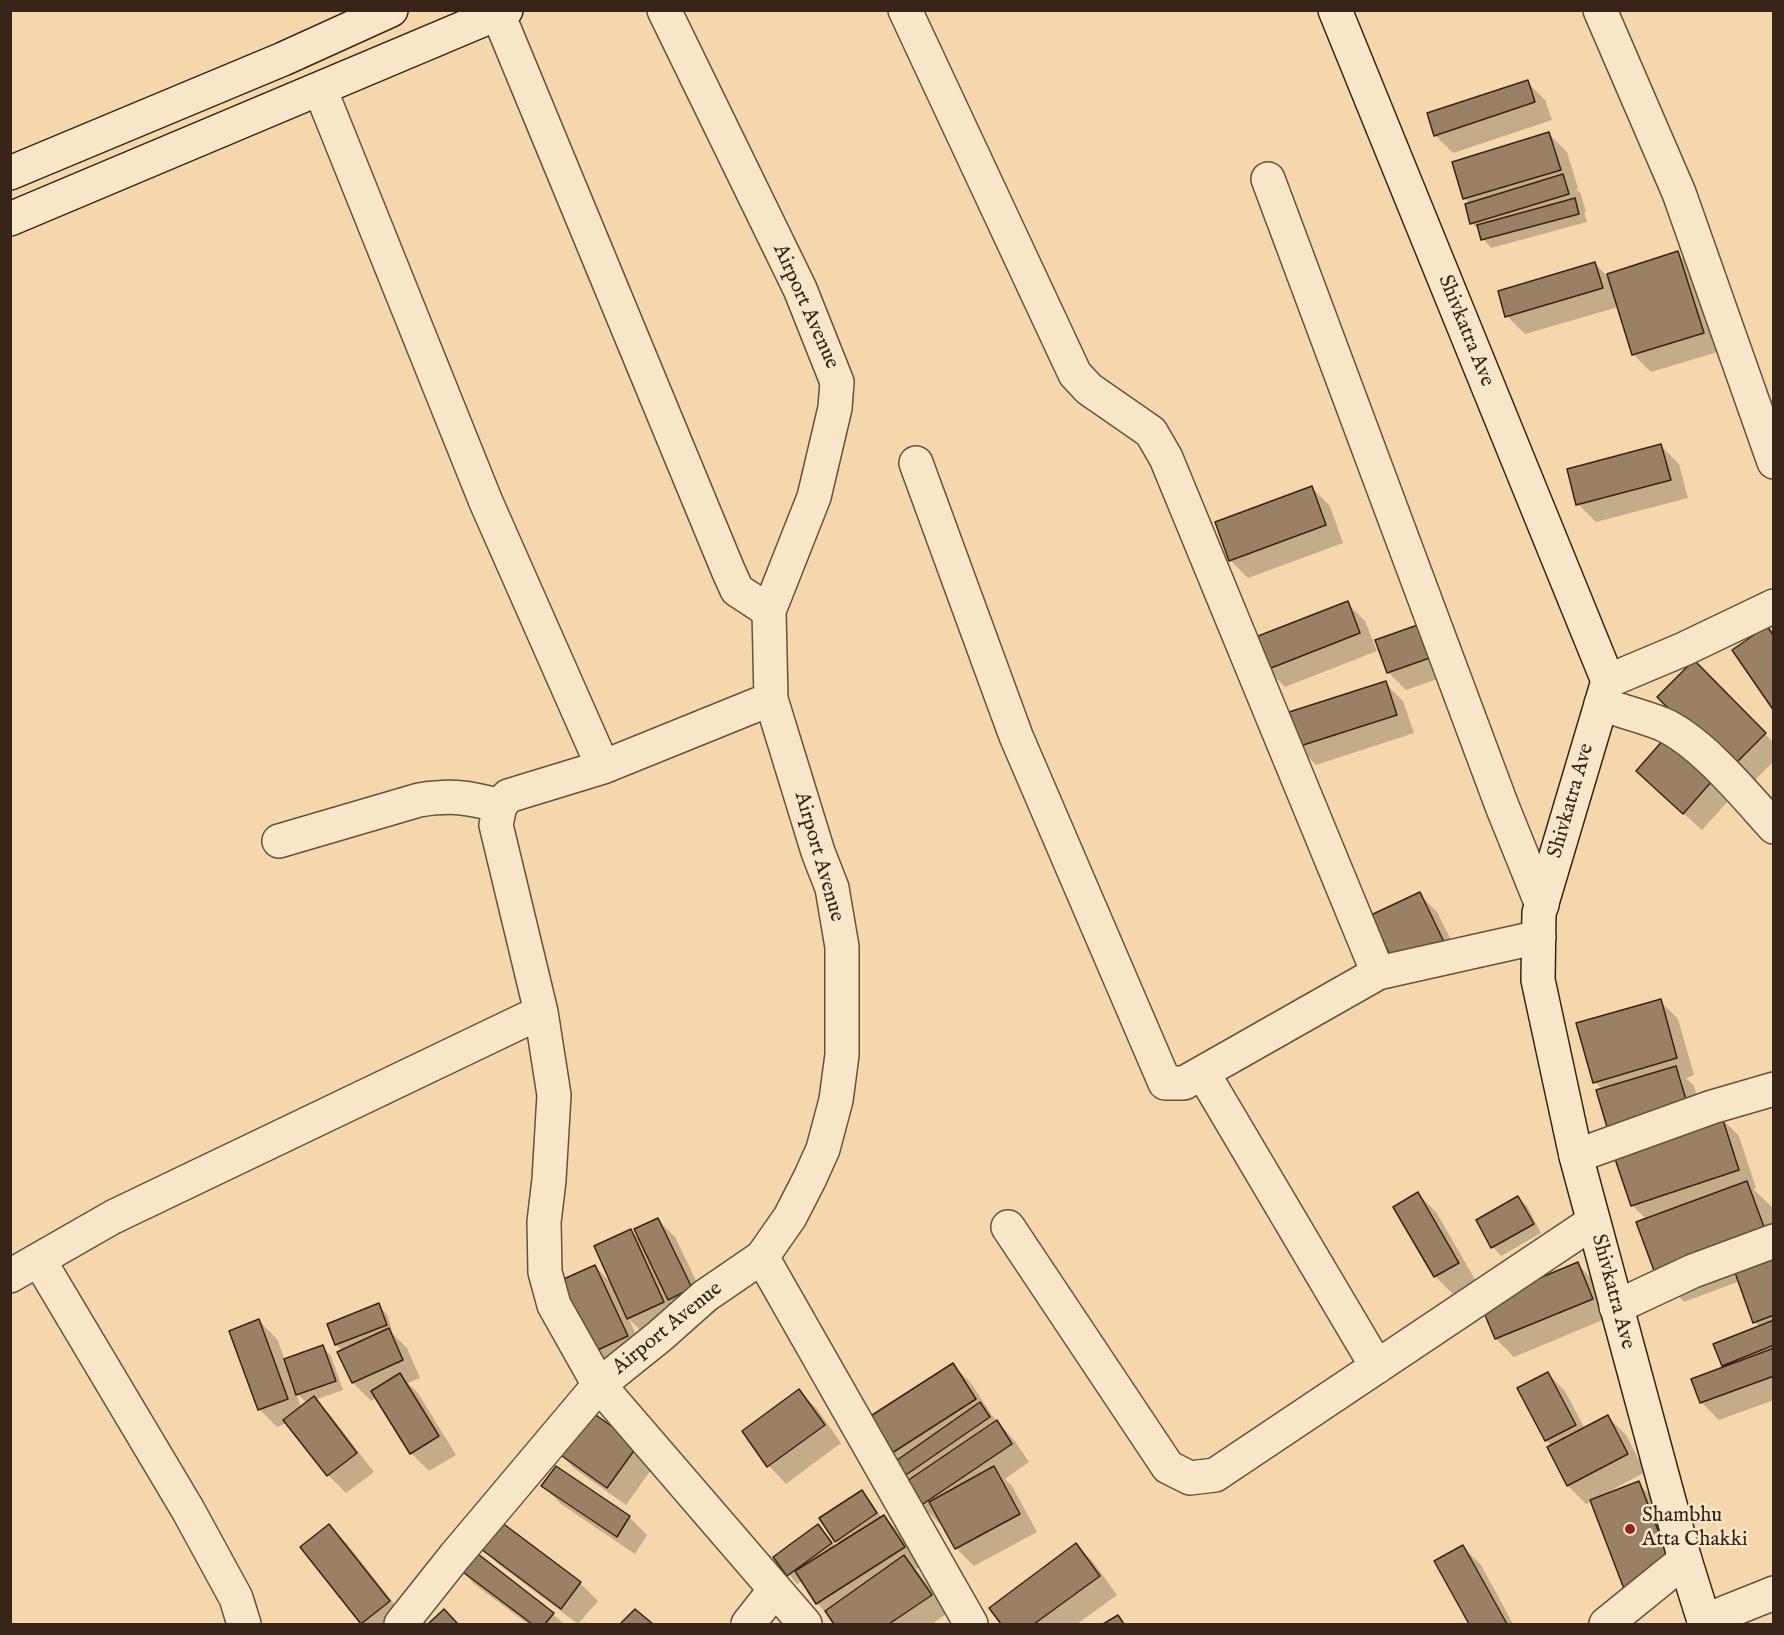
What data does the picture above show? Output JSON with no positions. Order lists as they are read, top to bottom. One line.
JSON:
{"streets":{"street":["Airport Avenue","Shivkatra Ave"]},"places":["Shambhu Atta Chakki"]}
